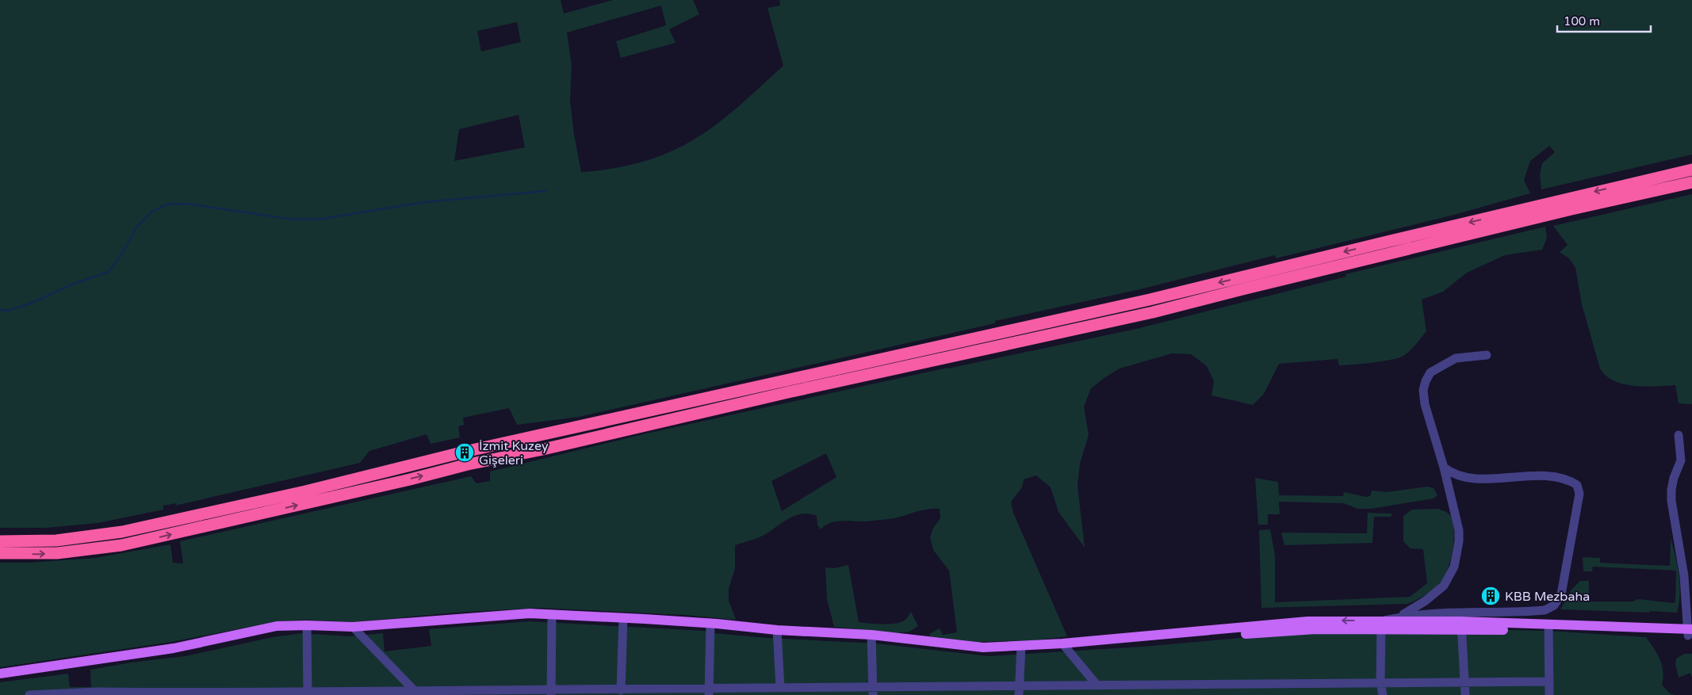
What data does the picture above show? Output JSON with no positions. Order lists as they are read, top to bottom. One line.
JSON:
{"places":{"building":["İzmit Kuzey Gişeleri","KBB Mezbaha"]},"scale_bar":"100 m"}
